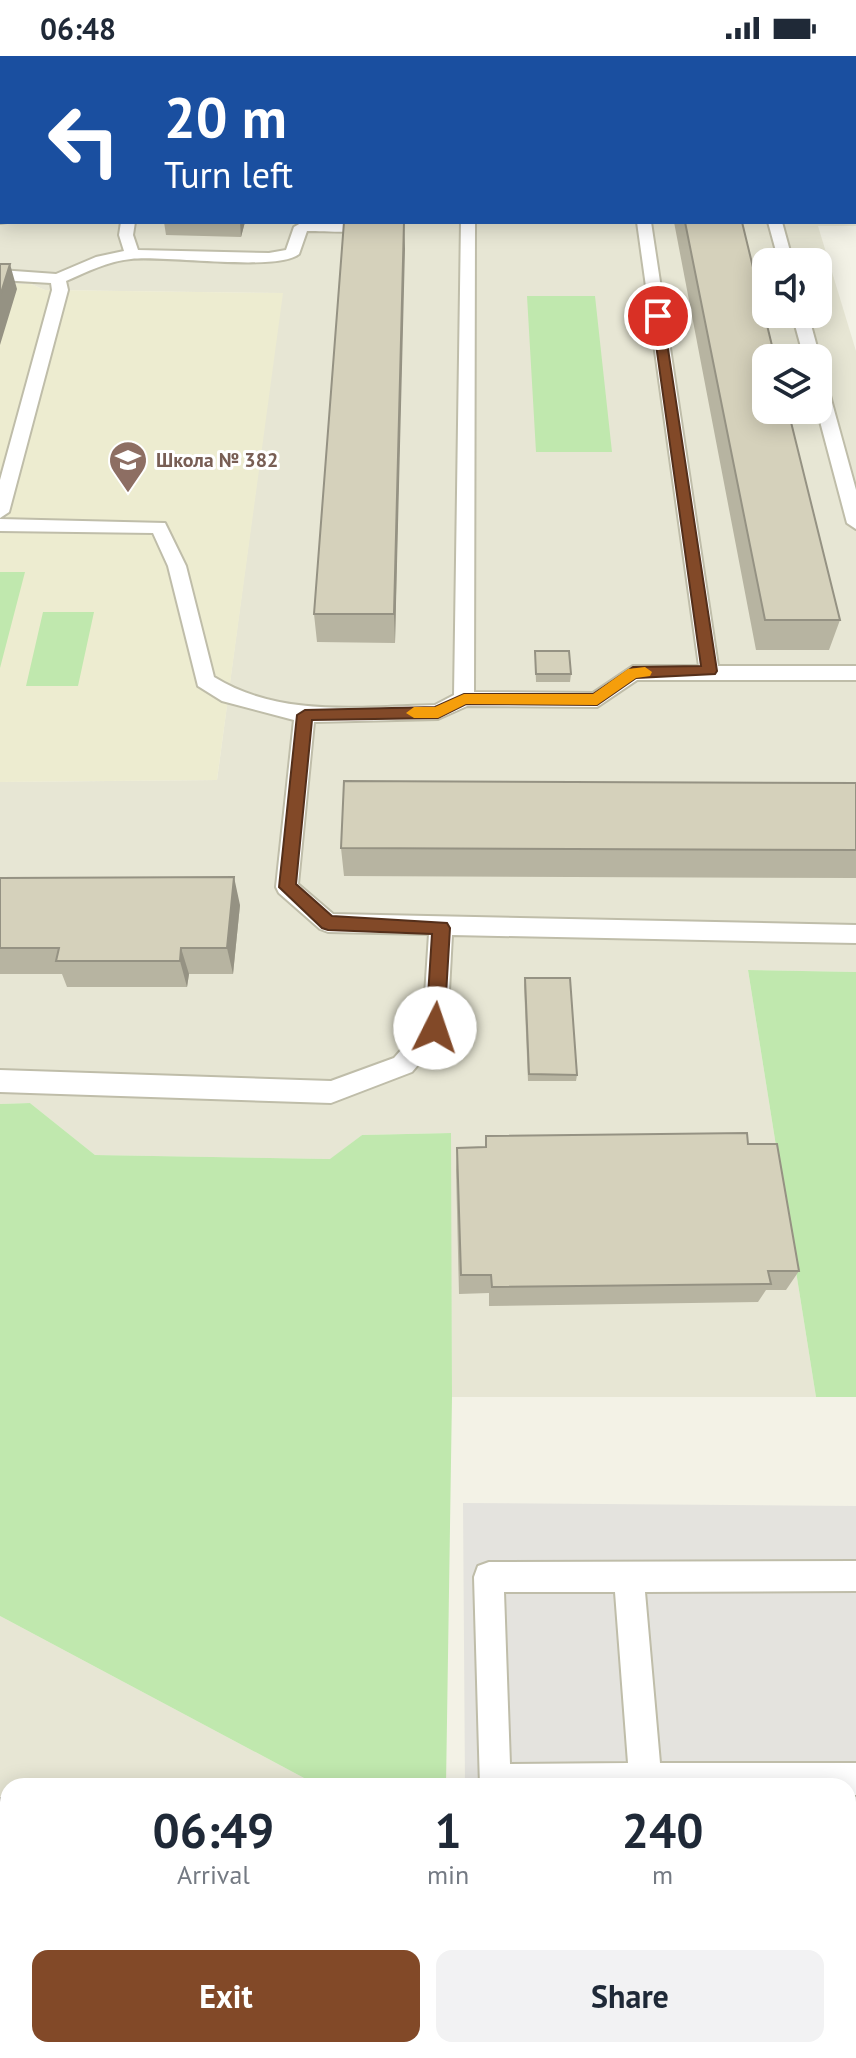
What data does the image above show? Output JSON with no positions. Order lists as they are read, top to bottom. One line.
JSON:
{"places":{"school or university":["Школа № 382"]},"page":{"status":"06:48","turn":["20 m","Turn left"],"eta":["06:49","Arrival","1","min","240","m"],"buttons":["Exit","Share"]}}
